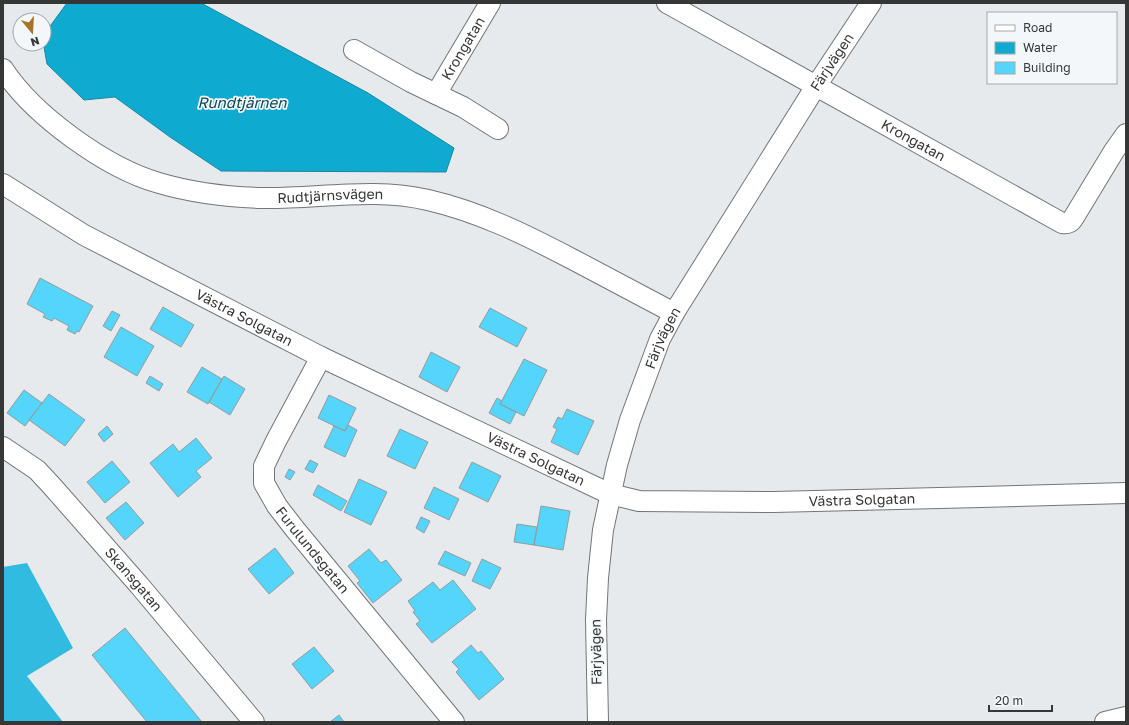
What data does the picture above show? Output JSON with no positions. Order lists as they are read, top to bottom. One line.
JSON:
{"streets":{"street":["Krongatan","Färjvägen","Rudtjärnsvägen","Västra Solgatan","Furulundsgatan","Skansgatan"]},"crossings":[["Krongatan","Färjvägen"],["Färjvägen","Rudtjärnsvägen"],["Färjvägen","Västra Solgatan"],["Västra Solgatan","Furulundsgatan"]],"water":["Rundtjärnen"],"legend":["Road","Water","Building"],"scale_bar":"20 m","north":"bottom"}
